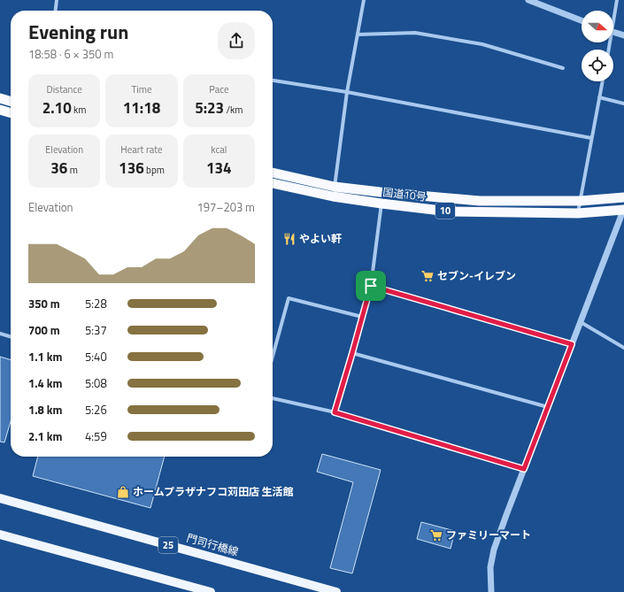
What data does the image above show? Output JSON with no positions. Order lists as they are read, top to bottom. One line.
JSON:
{"streets":{"highway":["国道10号","10"],"main road":["25","門司行橋線"]},"places":{"restaurant":["やよい軒"],"supermarket":["セブン-イレブン","ファミリーマート"],"shop":["ホームプラザナフコ苅田店 生活館"]},"north":"right","page":{"heading":["Evening run","18:58 · 6 × 350 m"],"stats":[["Distance","2.10 km"],["Time","11:18"],["Pace","5:23 /km"],["Elevation","36 m"],["Heart rate","136 bpm"],["kcal","134"]],"chart":["Elevation","197–203 m"],"list":[{"name":"350 m","note":"5:28"},{"name":"700 m","note":"5:37"},{"name":"1.1 km","note":"5:40"},{"name":"1.4 km","note":"5:08"},{"name":"1.8 km","note":"5:26"},{"name":"2.1 km","note":"4:59"}]}}
